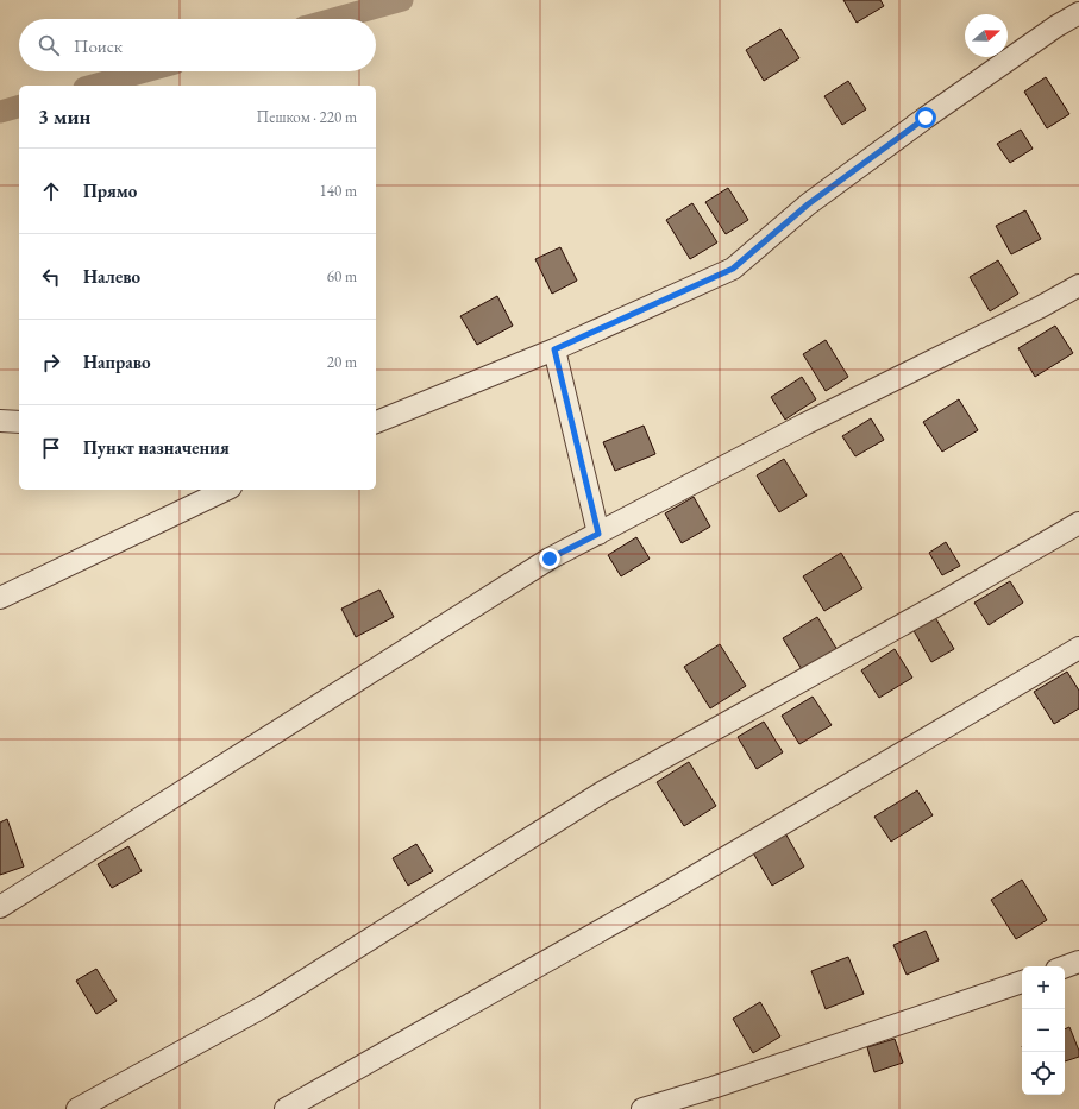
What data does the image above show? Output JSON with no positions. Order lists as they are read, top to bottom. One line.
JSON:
{"north":"right","page":{"search":"Поиск","heading":["3 мин","Пешком · 220 m"],"list":[["Прямо","140 m"],["Налево","60 m"],["Направо","20 m"],"Пункт назначения"],"map_buttons":["+","−"]}}
